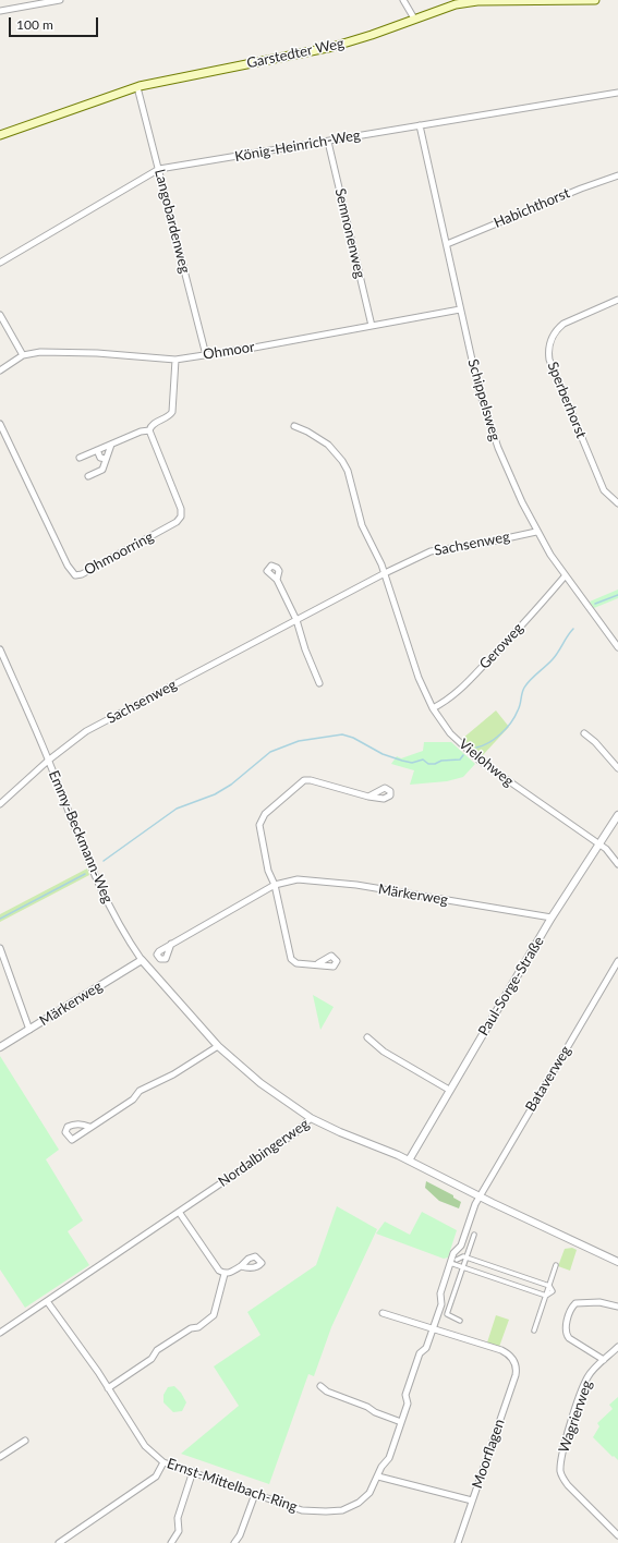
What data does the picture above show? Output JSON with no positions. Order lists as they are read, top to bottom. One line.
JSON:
{"streets":{"main road":["Garstedter Weg"],"street":["König-Heinrich-Weg","Habichthorst","Langobardenweg","Semnonenweg","Ohmoor","Schippelsweg","Sperberhorst","Sachsenweg","Ohmoorring","Geroweg","Vielohweg","Emmy-Beckmann-Weg","Märkerweg","Paul-Sorge-Straße","Bataverweg","Nordalbingerweg","Wagrierweg","Moorflagen","Ernst-Mittelbach-Ring"]},"crossings":[["Garstedter Weg","Langobardenweg"],["König-Heinrich-Weg","Langobardenweg"],["König-Heinrich-Weg","Semnonenweg"],["König-Heinrich-Weg","Schippelsweg"],["Habichthorst","Schippelsweg"],["Langobardenweg","Ohmoor"],["Semnonenweg","Ohmoor"],["Ohmoor","Schippelsweg"],["Schippelsweg","Sachsenweg"],["Schippelsweg","Geroweg"],["Sachsenweg","Vielohweg"],["Sachsenweg","Emmy-Beckmann-Weg"],["Geroweg","Vielohweg"],["Vielohweg","Paul-Sorge-Straße"],["Emmy-Beckmann-Weg","Märkerweg"],["Emmy-Beckmann-Weg","Nordalbingerweg"],["Märkerweg","Paul-Sorge-Straße"],["Paul-Sorge-Straße","Nordalbingerweg"],["Bataverweg","Nordalbingerweg"],["Bataverweg","Ernst-Mittelbach-Ring"],["Nordalbingerweg","Ernst-Mittelbach-Ring"],["Moorflagen","Ernst-Mittelbach-Ring"]],"scale_bar":"100 m"}
